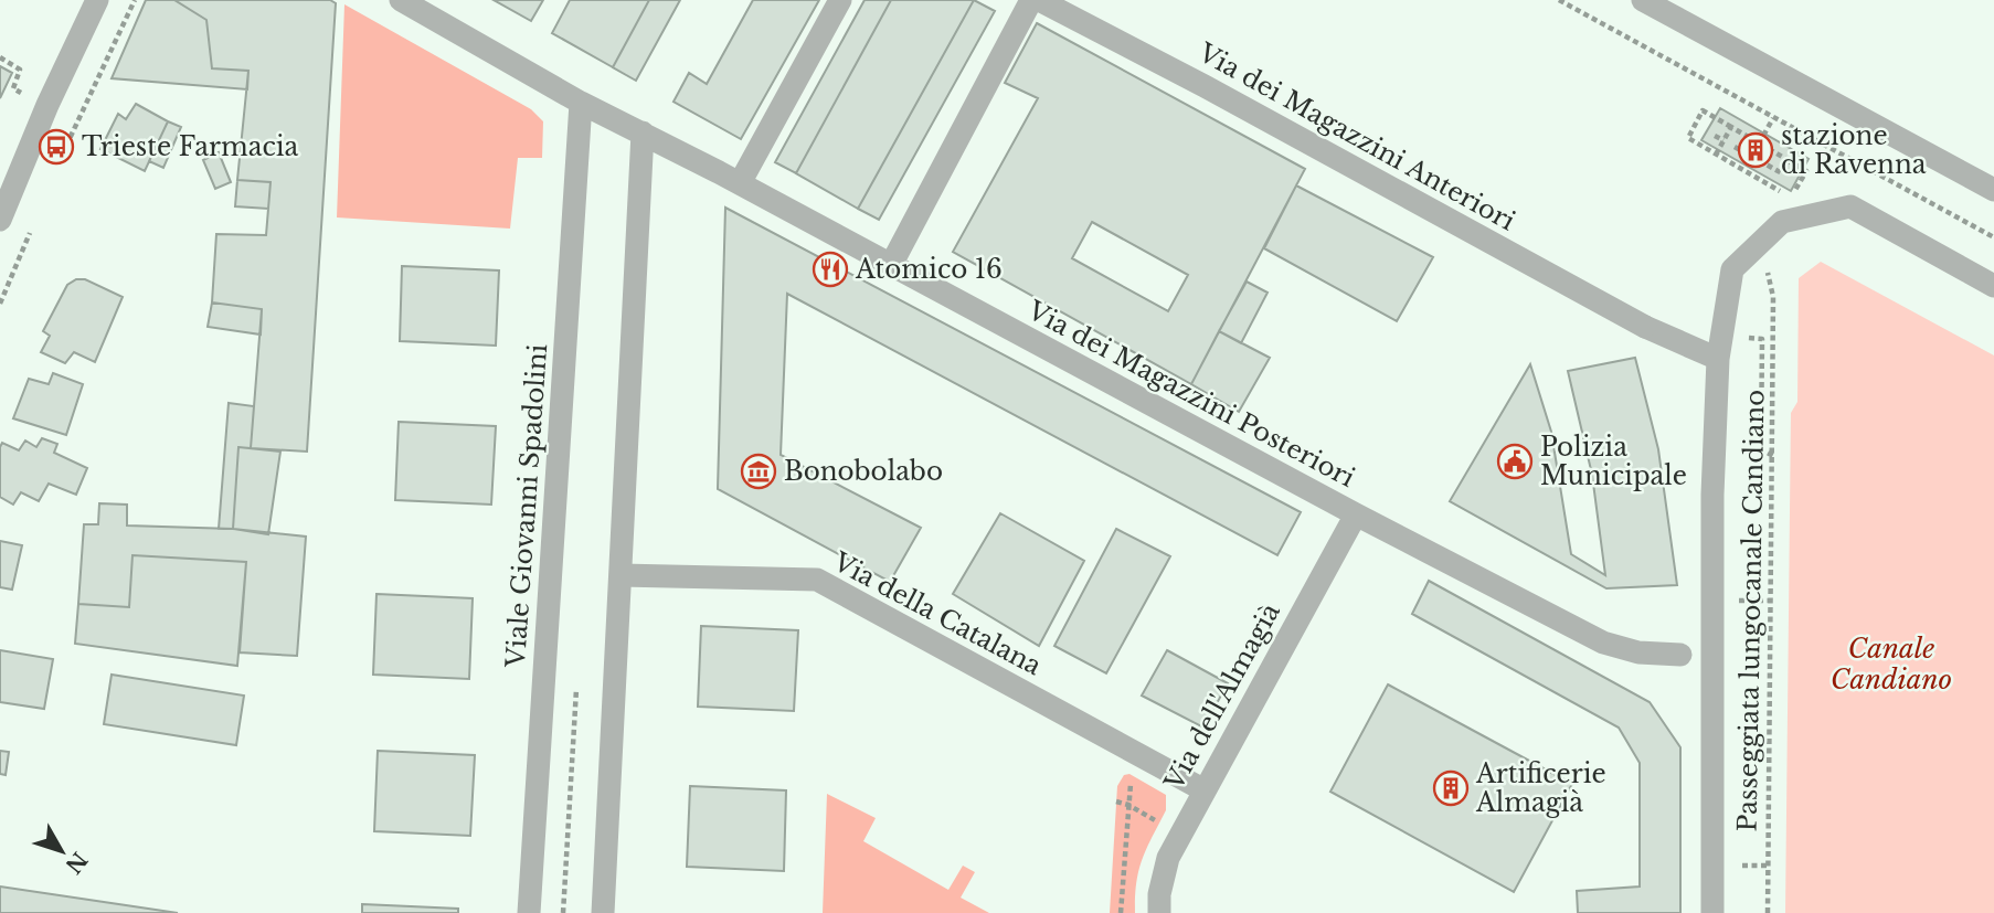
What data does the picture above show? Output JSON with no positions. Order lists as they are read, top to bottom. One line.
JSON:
{"streets":{"street":["Via dei Magazzini Anteriori","Via dei Magazzini Posteriori","Viale Giovanni Spadolini","Via della Catalana","Via dell'Almagià"],"path":["Passeggiata lungocanale Candiano"]},"crossings":[["Via dei Magazzini Posteriori","Viale Giovanni Spadolini"],["Via dei Magazzini Posteriori","Via dell'Almagià"],["Via della Catalana","Via dell'Almagià"]],"water":["Canale Candiano"],"places":{"bus stop":["Trieste Farmacia"],"building":["stazione di Ravenna","Artificerie Almagià"],"restaurant":["Atomico 16"],"public building":["Polizia Municipale"],"museum":["Bonobolabo"]},"north":"bottom right"}
